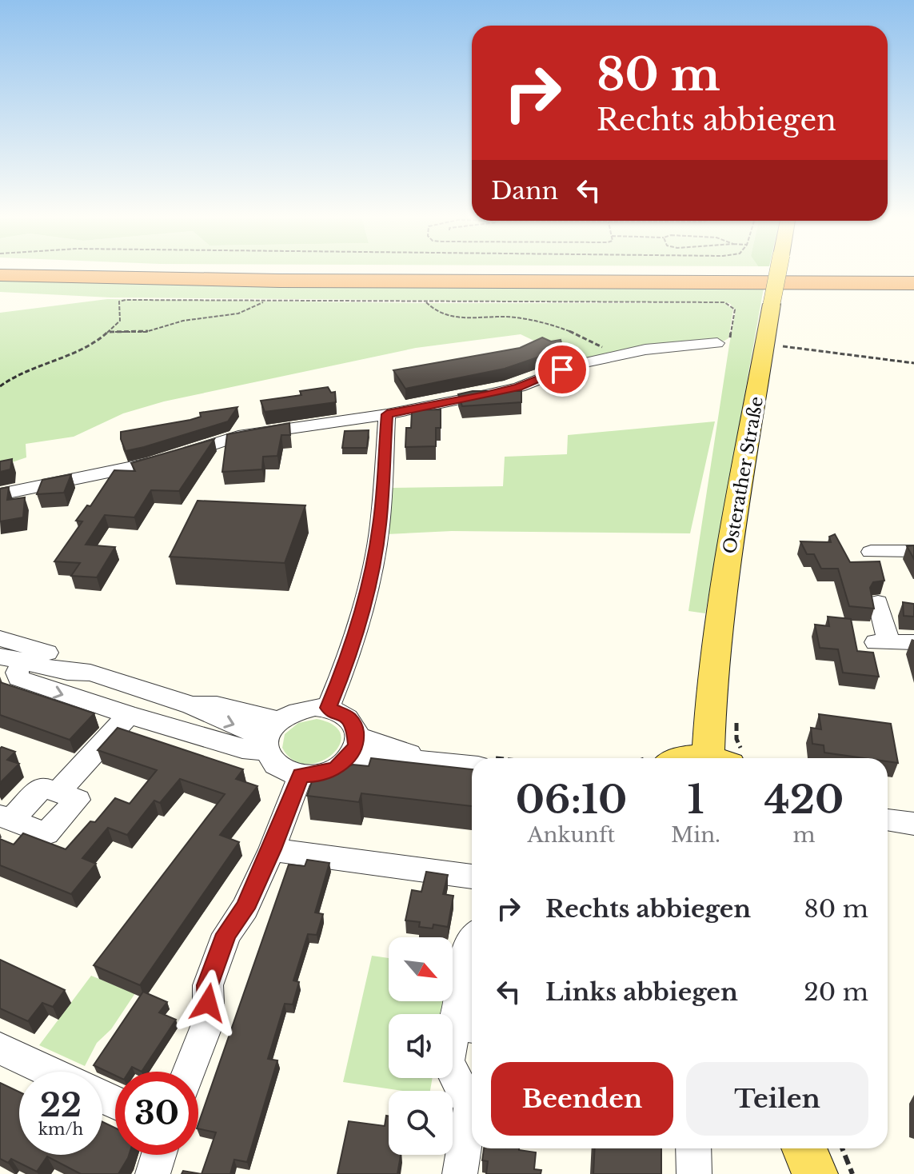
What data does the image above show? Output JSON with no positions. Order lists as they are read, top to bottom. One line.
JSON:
{"streets":{"main road":["Osterather Straße"]},"north":"bottom right","page":{"turn":["80 m","Rechts abbiegen"],"then":"Dann","eta":["06:10","Ankunft","1","Min.","420","m"],"list":[{"name":"Rechts abbiegen","value":"80 m"},{"name":"Links abbiegen","value":"20 m"}],"buttons":["Beenden","Teilen"],"speed":"22 km/h","limit":"30"}}
